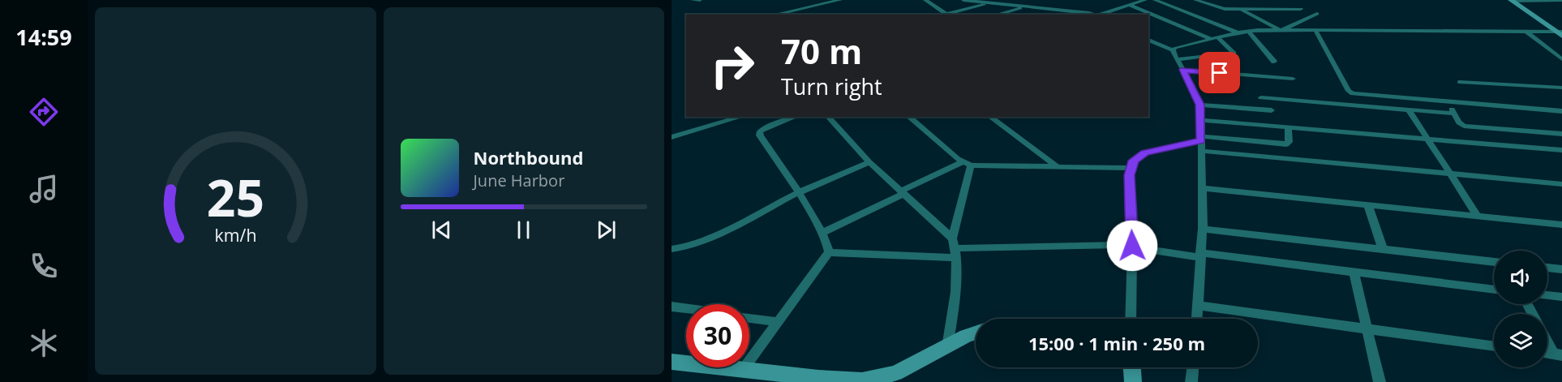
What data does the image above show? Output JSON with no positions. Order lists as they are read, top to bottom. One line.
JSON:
{"page":{"tabs":"14:59","turn":["70 m","Turn right"],"song":["Northbound","June Harbor"],"limit":"30","trip":"15:00 · 1 min · 250 m","gauge":["25","km/h"]}}
